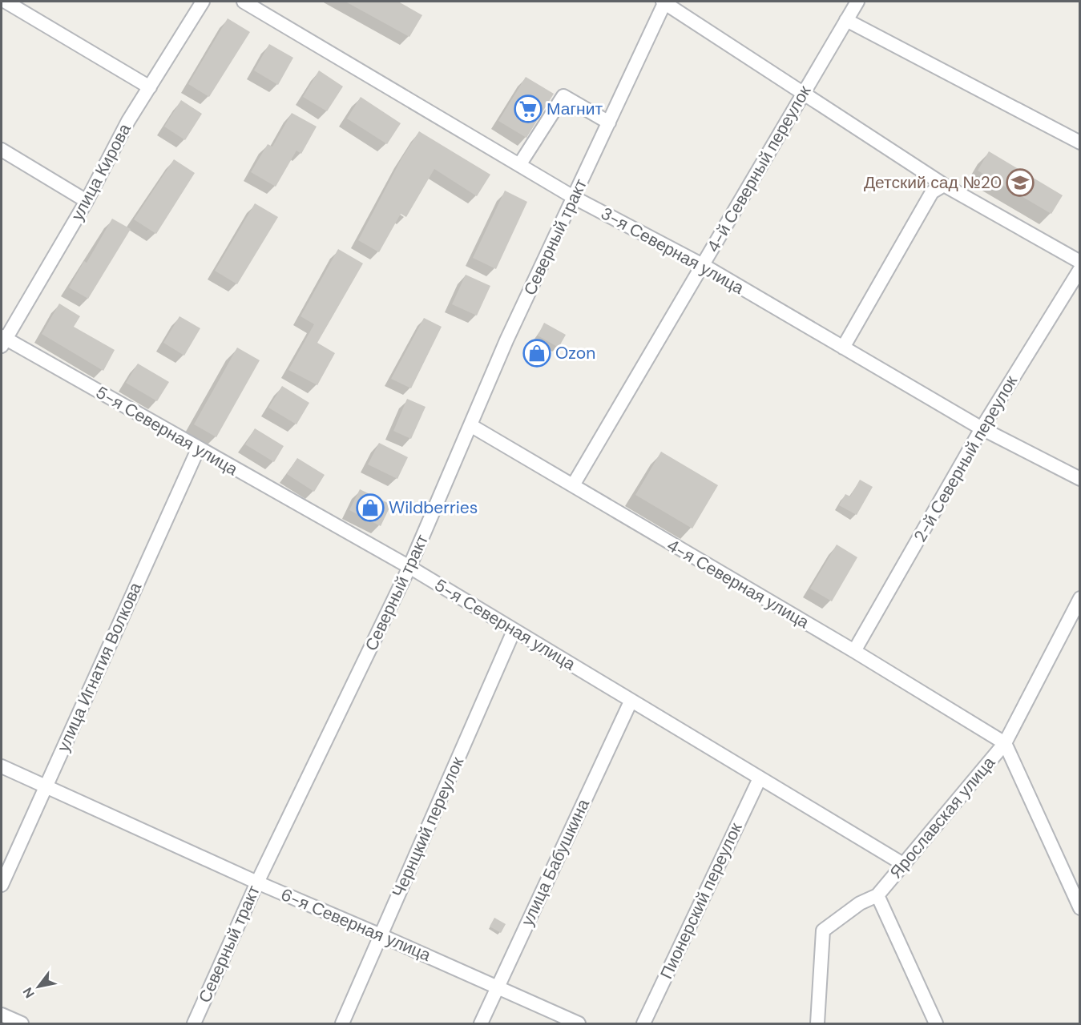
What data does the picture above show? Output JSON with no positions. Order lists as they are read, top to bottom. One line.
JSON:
{"streets":{"street":["4-й Северный переулок","улица Кирова","Северный тракт","3-я Северная улица","5-я Северная улица","2-й Северный переулок","4-я Северная улица","улица Игнатия Волкова","Ярославская улица","Чернцкий переулок","улица Бабушкина","Пионерский переулок","6-я Северная улица"]},"crossings":[["4-й Северный переулок","3-я Северная улица"],["4-й Северный переулок","4-я Северная улица"],["улица Кирова","5-я Северная улица"],["Северный тракт","3-я Северная улица"],["Северный тракт","5-я Северная улица"],["Северный тракт","4-я Северная улица"],["Северный тракт","6-я Северная улица"],["3-я Северная улица","2-й Северный переулок"],["5-я Северная улица","улица Игнатия Волкова"],["5-я Северная улица","Ярославская улица"],["5-я Северная улица","Чернцкий переулок"],["5-я Северная улица","улица Бабушкина"],["5-я Северная улица","Пионерский переулок"],["2-й Северный переулок","4-я Северная улица"],["4-я Северная улица","Ярославская улица"],["улица Игнатия Волкова","6-я Северная улица"],["Чернцкий переулок","6-я Северная улица"],["улица Бабушкина","6-я Северная улица"]],"places":{"supermarket":["Магнит"],"school or university":["Детский сад №20"],"shop":["Ozon","Wildberries"]},"north":"bottom left"}
